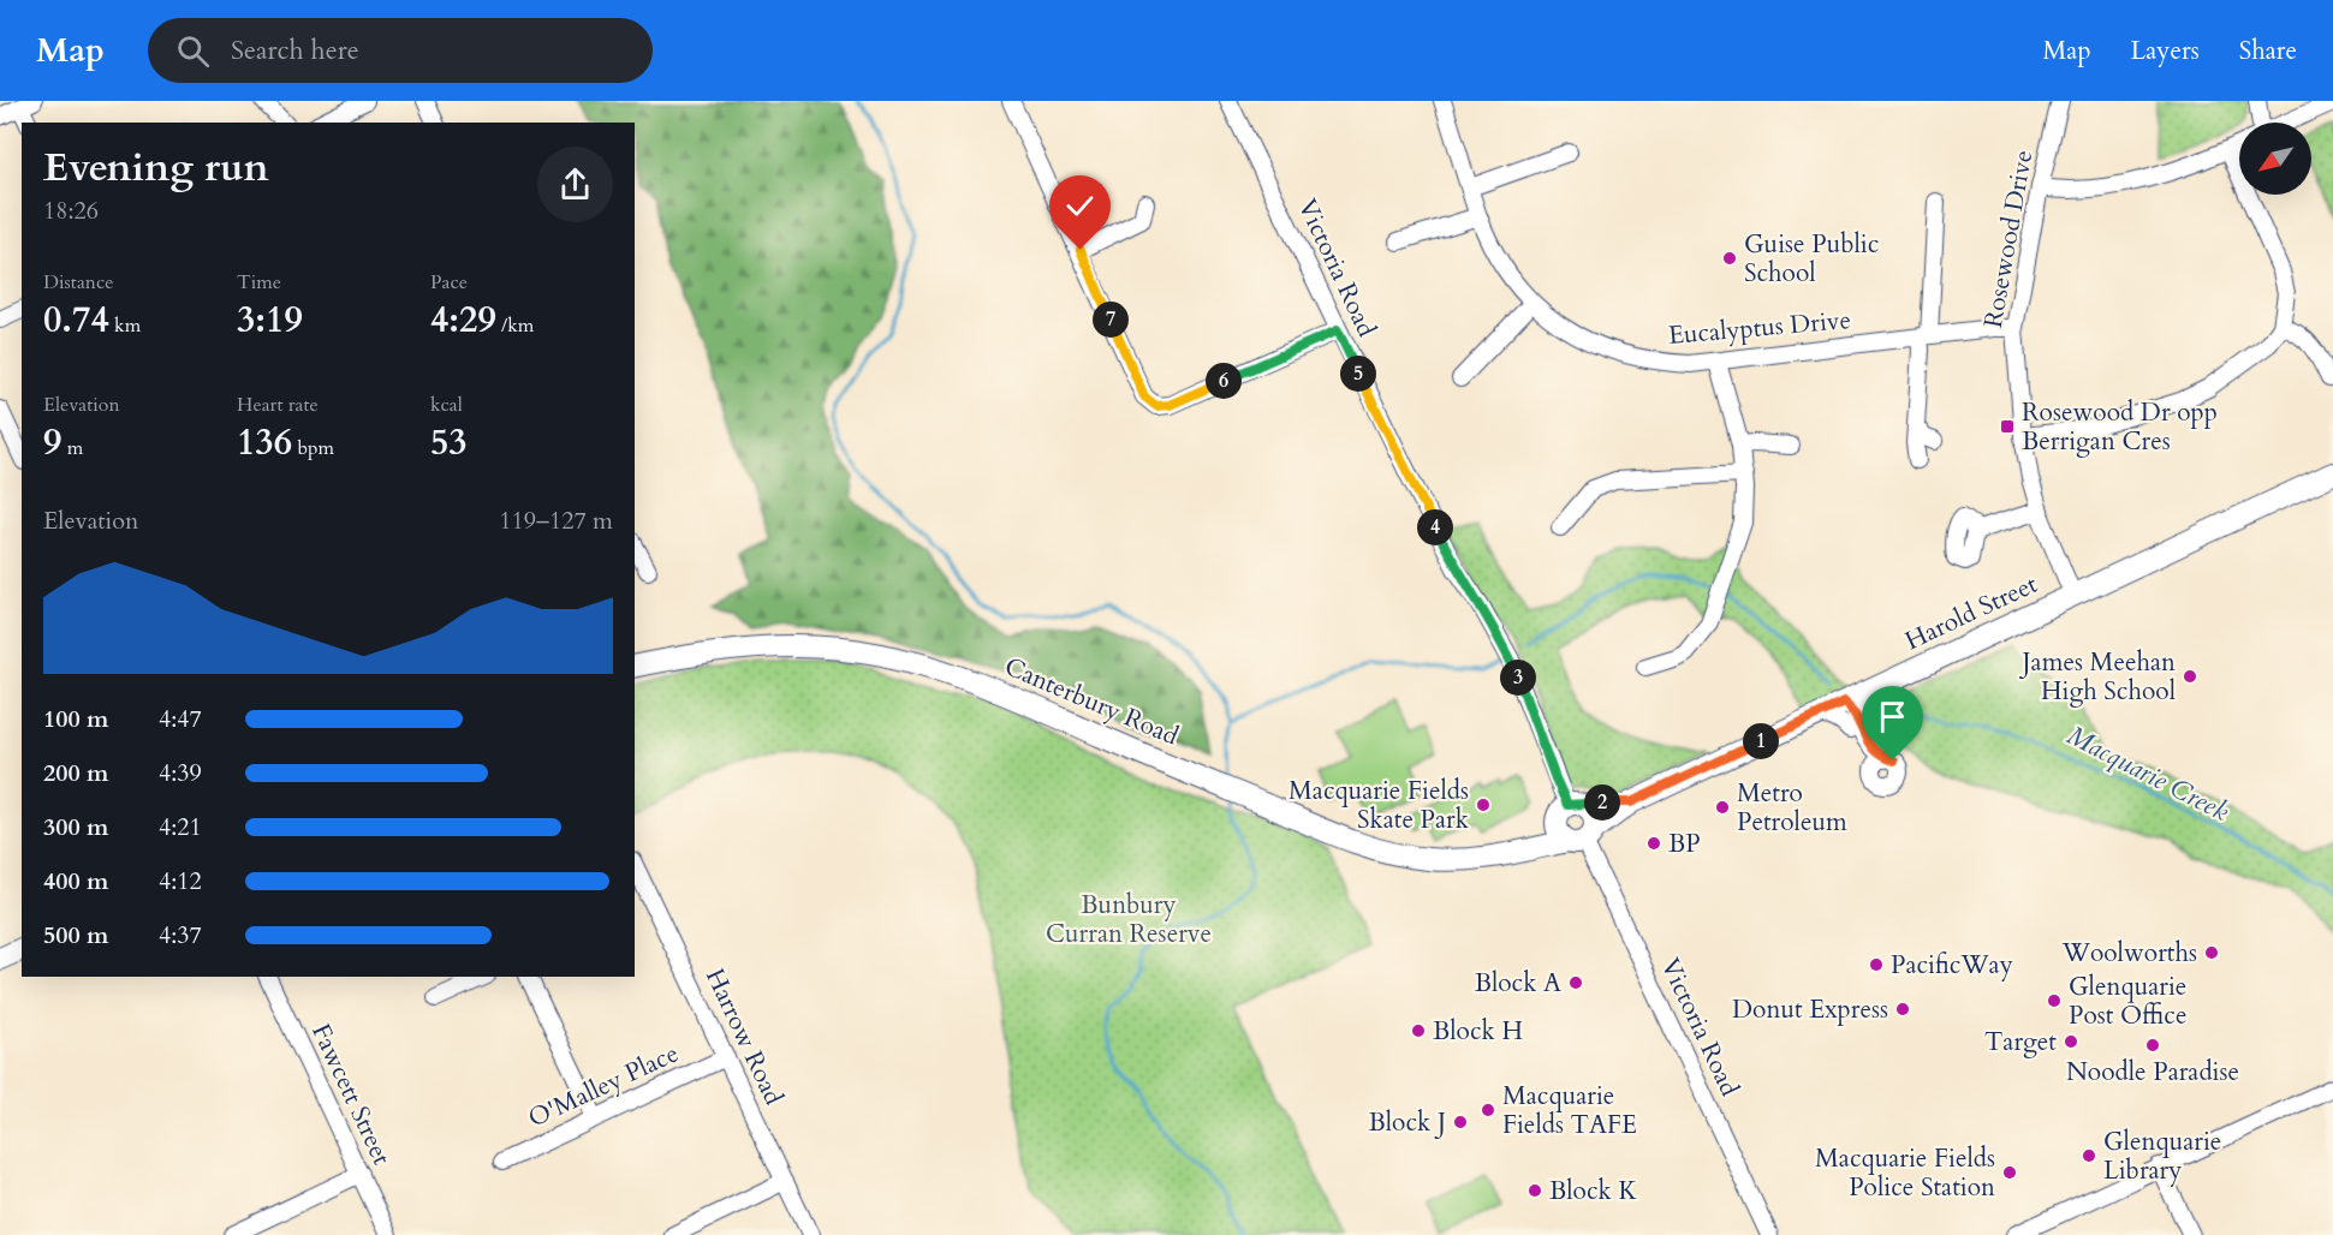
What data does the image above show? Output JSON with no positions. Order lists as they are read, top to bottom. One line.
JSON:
{"streets":{"main road":["Harold Street","Canterbury Road"],"street":["Rosewood Drive","Victoria Road","Eucalyptus Drive","Harrow Road","O'Malley Place","Fawcett Street"]},"crossings":[["Rosewood Drive","Eucalyptus Drive"],["Rosewood Drive","Harold Street"],["Victoria Road","Harold Street"],["Victoria Road","Canterbury Road"],["Harold Street","Canterbury Road"],["Harrow Road","O'Malley Place"]],"water":["Macquarie Creek"],"parks":["Bunbury Curran Reserve"],"places":{"other":["Guise Public School","James Meehan High School","Macquarie Fields Skate Park","Metro Petroleum","BP","Woolworths","PacificWay","Block A","Glenquarie Post Office","Donut Express","Block H","Target","Noodle Paradise","Macquarie Fields TAFE","Block J","Glenquarie Library","Macquarie Fields Police Station","Block K"],"transit":["Rosewood Dr opp Berrigan Cres"]},"north":"bottom left","page":{"header":"Map","search":"Search here","nav":["Map","Layers","Share"],"heading":["Evening run","18:26"],"stats":[["Distance","0.74 km"],["Time","3:19"],["Pace","4:29 /km"],["Elevation","9 m"],["Heart rate","136 bpm"],["kcal","53"]],"pins":["7","5","6","4","3","1","2"],"chart":["Elevation","119–127 m"],"list":[{"name":"100 m","note":"4:47"},{"name":"200 m","note":"4:39"},{"name":"300 m","note":"4:21"},{"name":"400 m","note":"4:12"},{"name":"500 m","note":"4:37"}]}}
